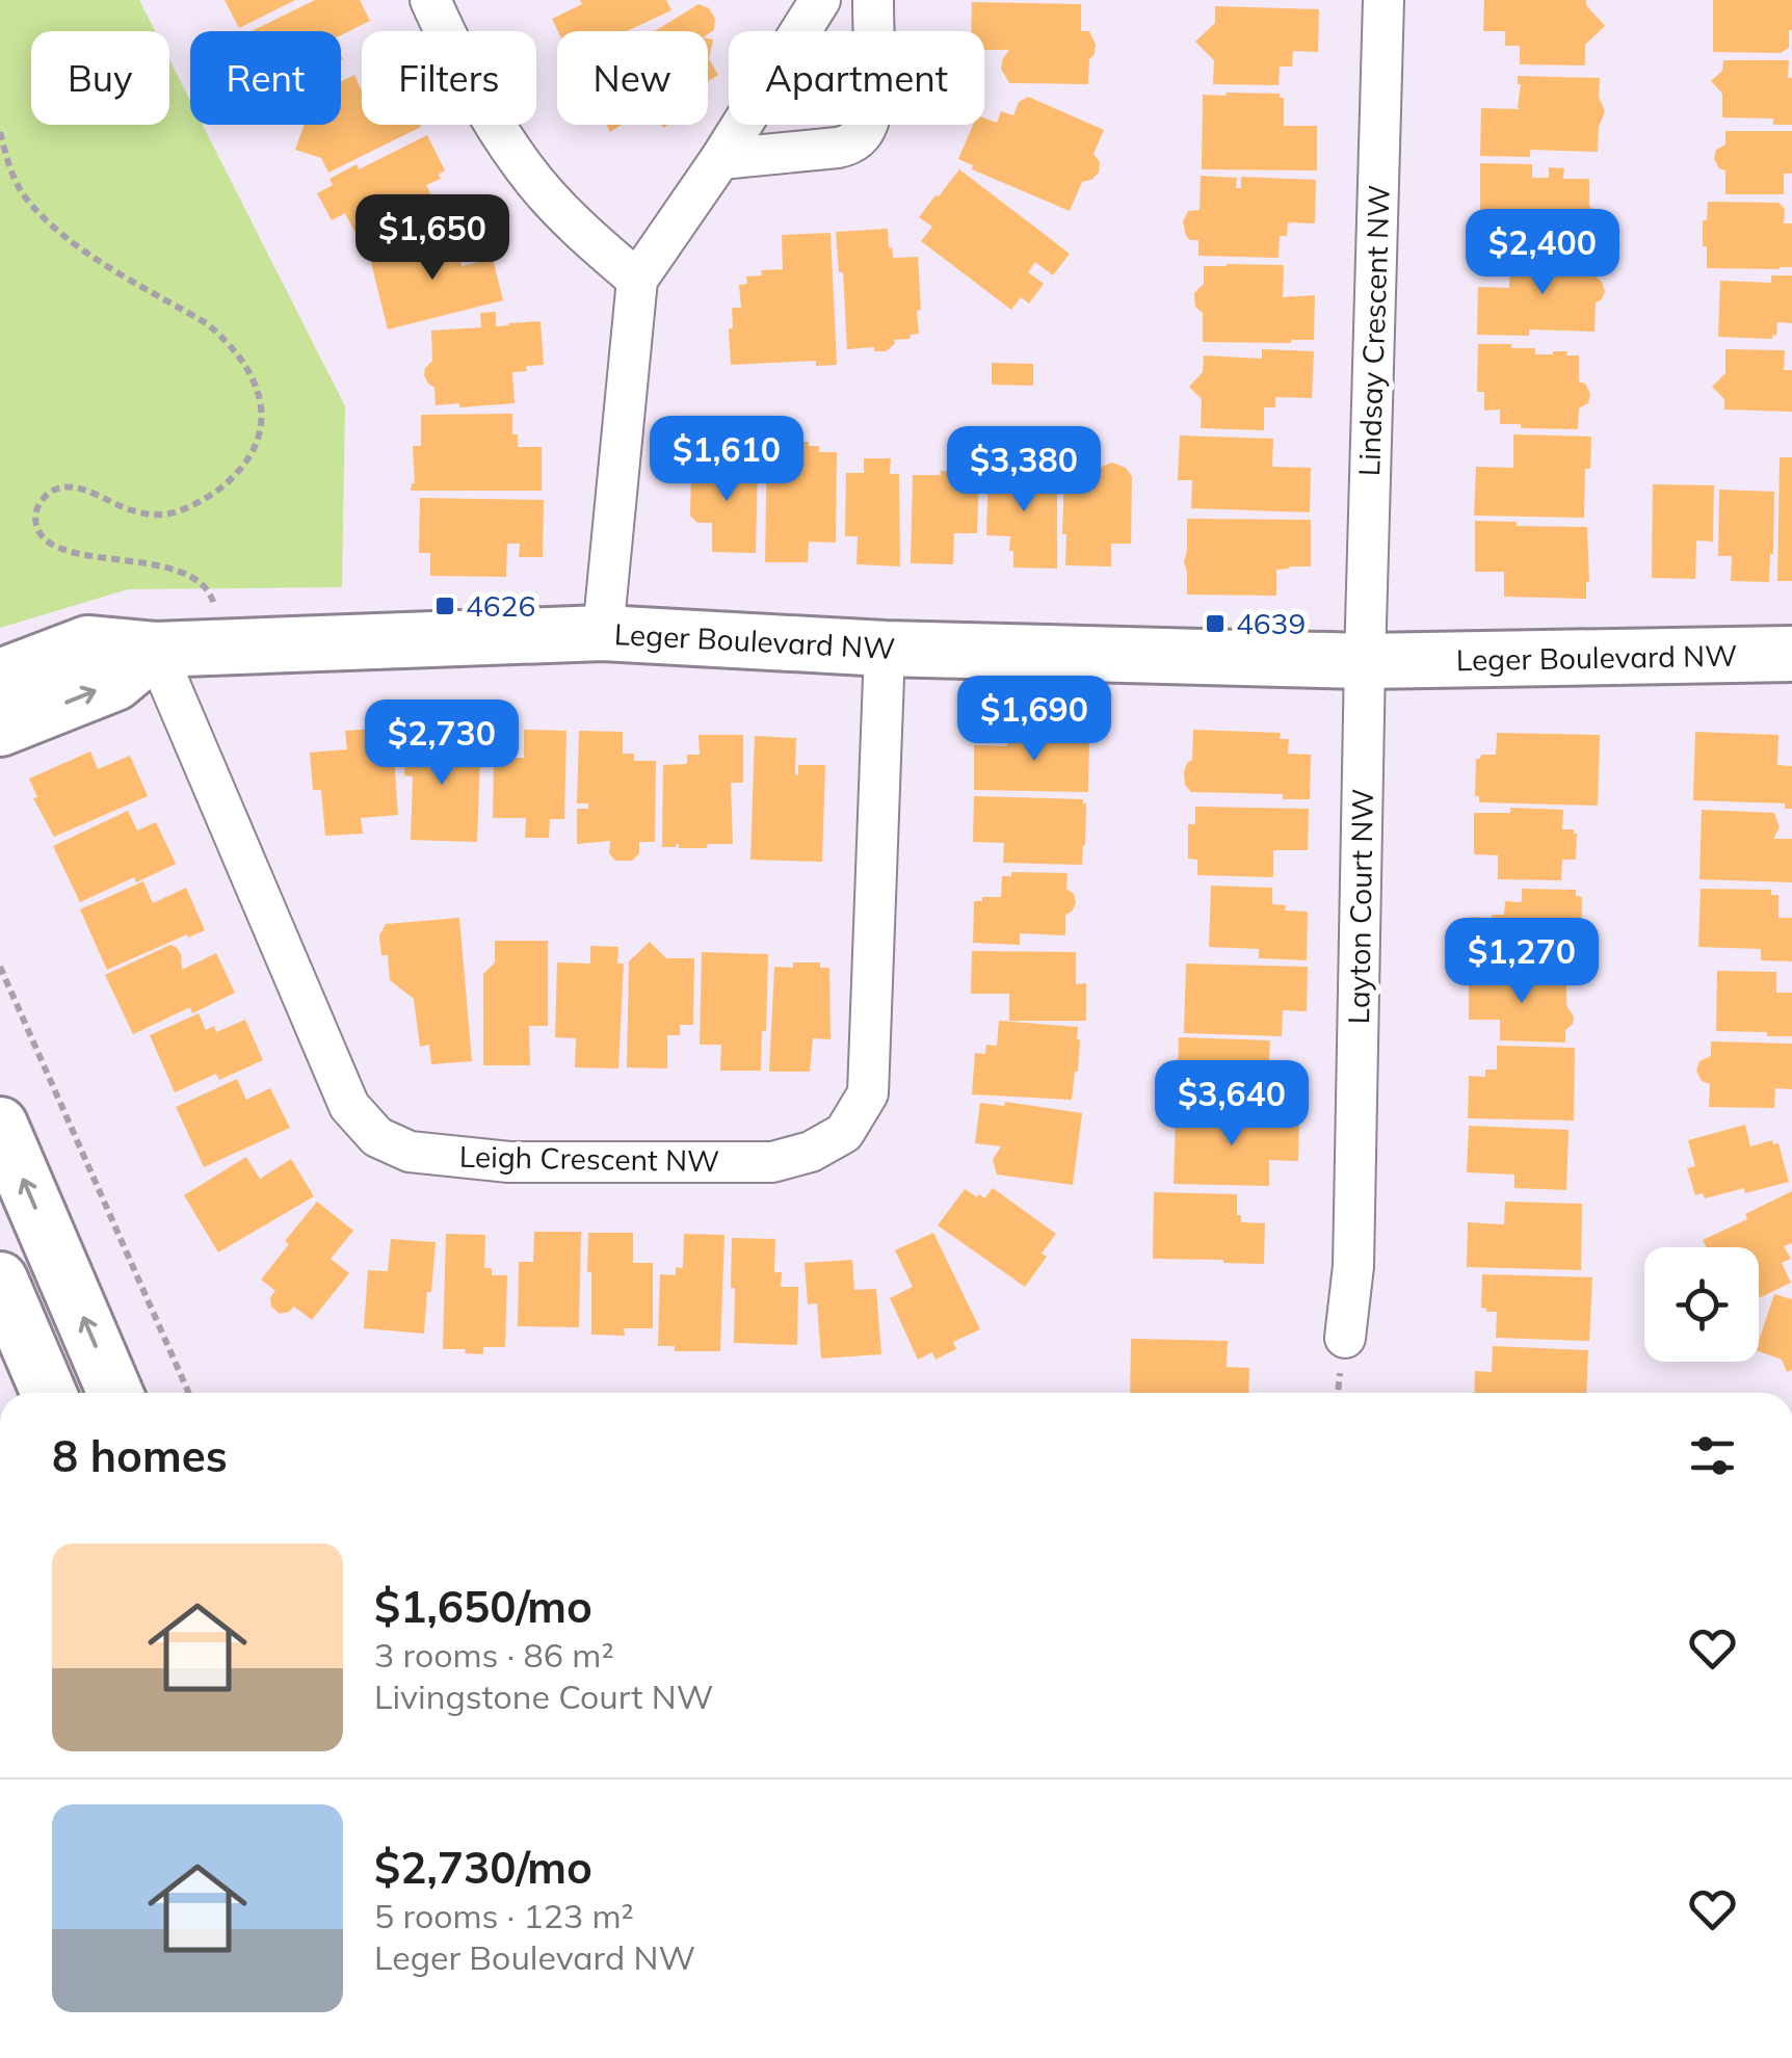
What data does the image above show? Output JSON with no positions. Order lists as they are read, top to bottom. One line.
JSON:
{"streets":{"street":["Lindsay Crescent NW","Leger Boulevard NW","Layton Court NW","Leigh Crescent NW"]},"crossings":[["Lindsay Crescent NW","Leger Boulevard NW"],["Lindsay Crescent NW","Layton Court NW"],["Leger Boulevard NW","Layton Court NW"],["Leger Boulevard NW","Leigh Crescent NW"]],"places":{"transit":["4626","4639"]},"page":{"chip":["Buy","Rent","Filters","New","Apartment"],"price":["$1,650","$2,400","$1,610","$3,380","$1,690","$2,730","$1,270","$3,640"],"heading":"8 homes","list":[{"name":"$1,650/mo","note":"3 rooms · 86 m² · Livingstone Court NW"},{"name":"$2,730/mo","note":"5 rooms · 123 m² · Leger Boulevard NW"}]}}
